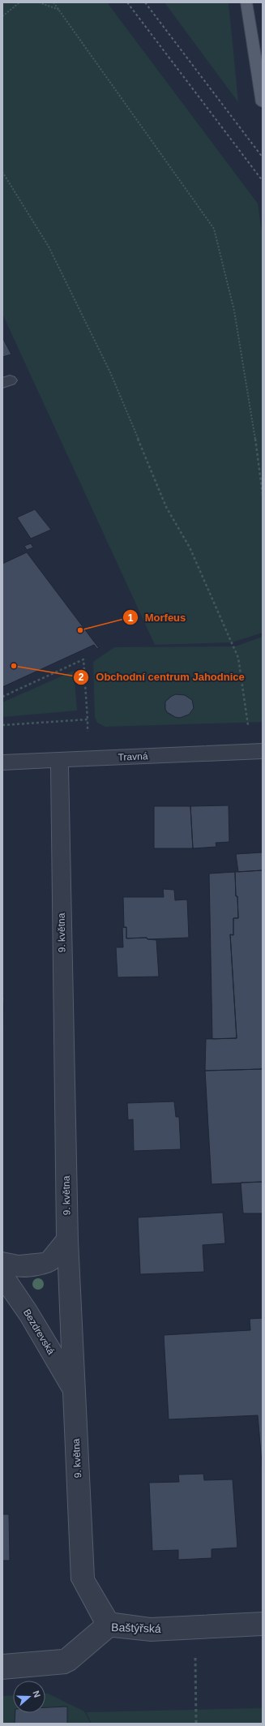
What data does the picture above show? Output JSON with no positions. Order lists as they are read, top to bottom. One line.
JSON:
{"streets":{"street":["Travná","9. května","Bezdrevská","Baštýřská"]},"crossings":[["Travná","9. května"],["9. května","Bezdrevská"],["9. května","Baštýřská"]],"places":["Morfeus","Obchodní centrum Jahodnice"],"north":"right"}
